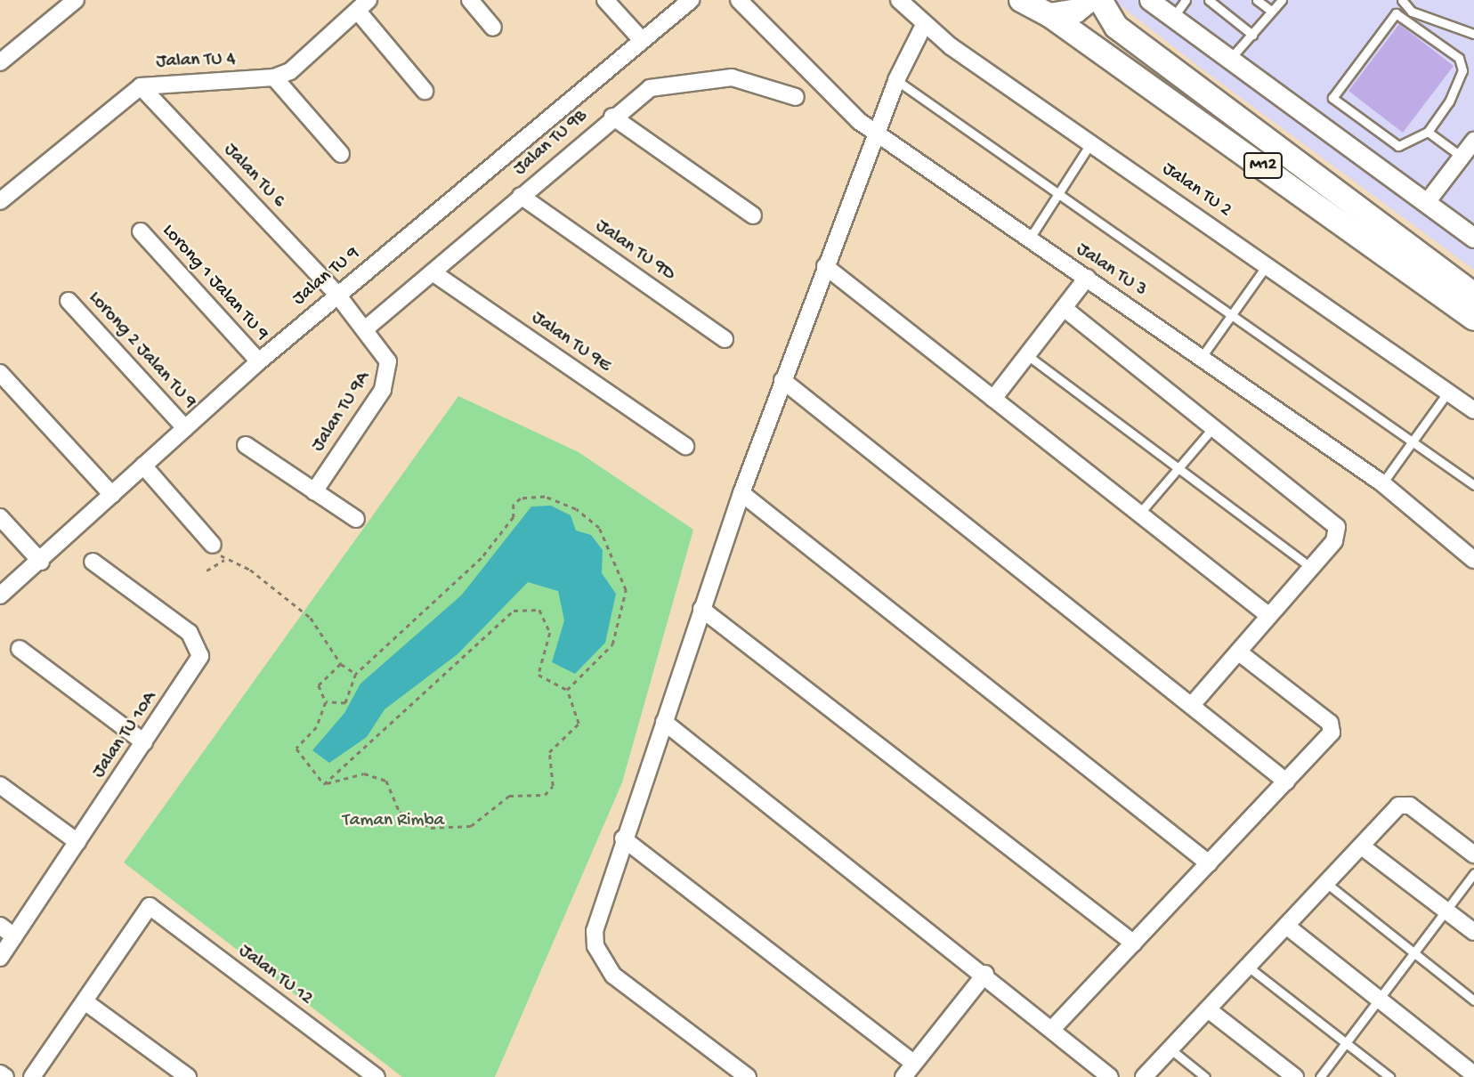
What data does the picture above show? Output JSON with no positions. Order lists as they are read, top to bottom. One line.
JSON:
{"streets":{"main road":["M12"],"street":["Jalan TU 4","Jalan TU 9B","Jalan TU 6","Jalan TU 2","Jalan TU 9D","Jalan TU 3","Jalan TU 9","Lorong 1 Jalan TU 9","Jalan TU 9E","Lorong 2 Jalan TU 9","Jalan TU 9A","Jalan TU 10A","Jalan TU 12"]},"crossings":[["Jalan TU 4","Jalan TU 6"],["Jalan TU 9B","Jalan TU 9D"],["Jalan TU 9B","Jalan TU 9E"],["Jalan TU 9B","Jalan TU 9A"],["Jalan TU 6","Jalan TU 9"],["Jalan TU 6","Jalan TU 9A"],["Jalan TU 9","Lorong 1 Jalan TU 9"],["Jalan TU 9","Lorong 2 Jalan TU 9"],["Jalan TU 9","Jalan TU 9A"]],"parks":["Taman Rimba"]}
